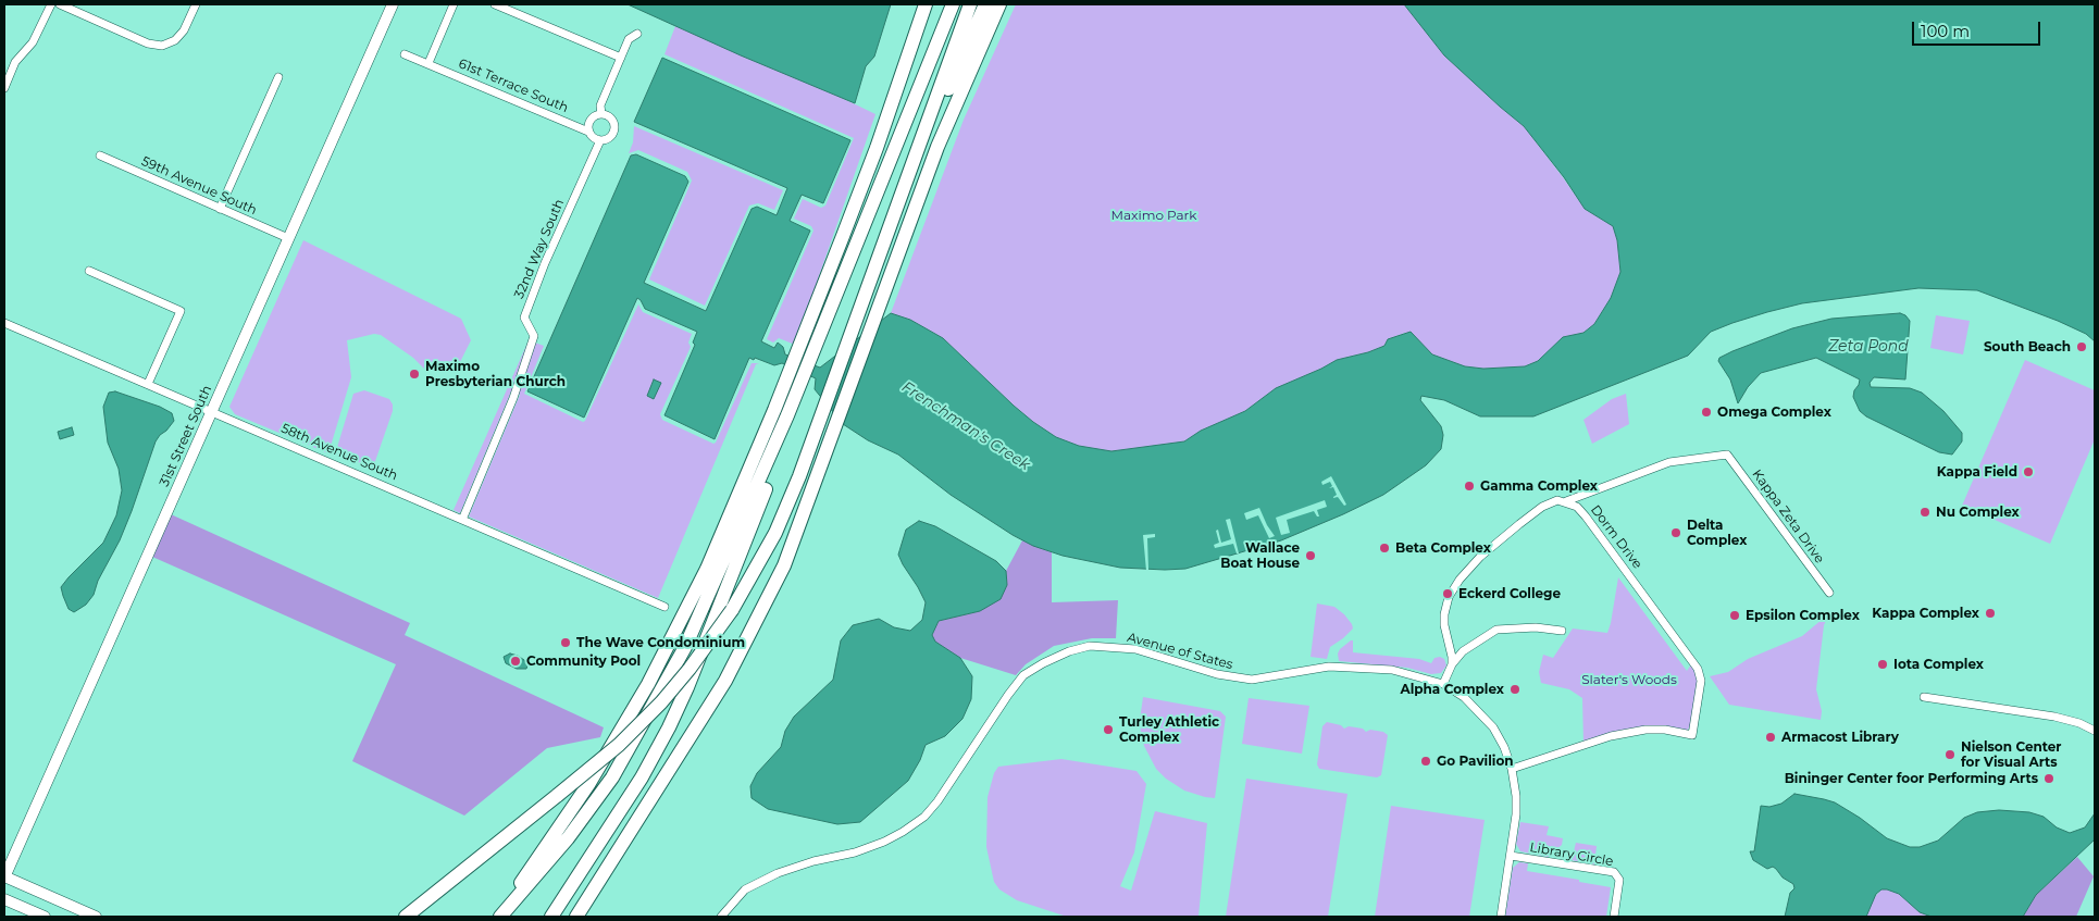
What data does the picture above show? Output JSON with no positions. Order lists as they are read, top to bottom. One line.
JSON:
{"streets":{"street":["61st Terrace South","59th Avenue South","32nd Way South","31st Street South","58th Avenue South","Kappa Zeta Drive","Dorm Drive","Avenue of States","Library Circle"]},"crossings":[["61st Terrace South","32nd Way South"],["59th Avenue South","31st Street South"],["32nd Way South","58th Avenue South"],["31st Street South","58th Avenue South"],["Kappa Zeta Drive","Dorm Drive"],["Dorm Drive","Avenue of States"],["Avenue of States","Library Circle"]],"water":["Zeta Pond","Frenchman's Creek"],"parks":["Maximo Park","Slater's Woods"],"places":["South Beach","Maximo Presbyterian Church","Omega Complex","Kappa Field","Gamma Complex","Nu Complex","Delta Complex","Beta Complex","Wallace Boat House","Eckerd College","Kappa Complex","Epsilon Complex","The Wave Condominium","Community Pool","Iota Complex","Alpha Complex","Turley Athletic Complex","Armacost Library","Nielson Center for Visual Arts","Go Pavilion","Bininger Center foor Performing Arts"],"scale_bar":"100 m"}
